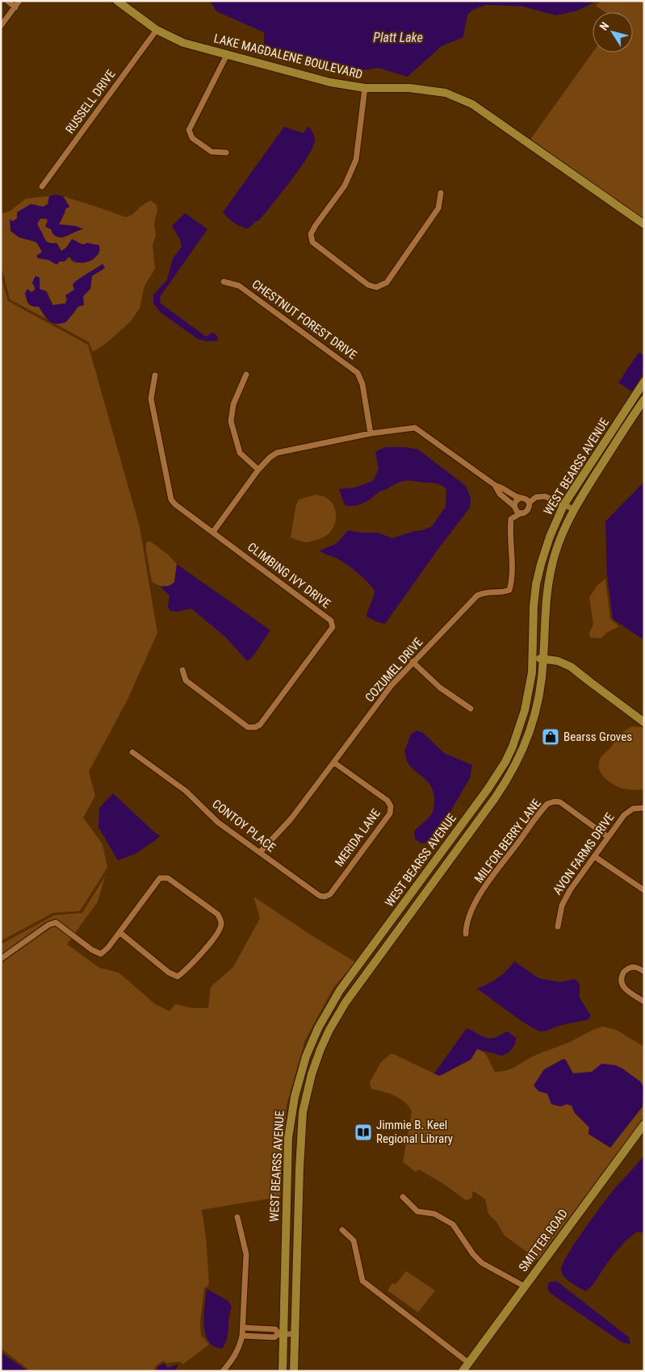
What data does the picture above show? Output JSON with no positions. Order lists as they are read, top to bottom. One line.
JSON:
{"streets":{"main road":["LAKE MAGDALENE BOULEVARD","WEST BEARSS AVENUE","SMITTER ROAD"],"street":["RUSSELL DRIVE","CHESTNUT FOREST DRIVE","CLIMBING IVY DRIVE","COZUMEL DRIVE","CONTOY PLACE","MERIDA LANE","MILFOR BERRY LANE","AVON FARMS DRIVE"]},"crossings":[["LAKE MAGDALENE BOULEVARD","RUSSELL DRIVE"],["COZUMEL DRIVE","CONTOY PLACE"],["COZUMEL DRIVE","MERIDA LANE"],["CONTOY PLACE","MERIDA LANE"],["MILFOR BERRY LANE","AVON FARMS DRIVE"]],"water":["Platt Lake"],"places":{"shop":["Bearss Groves"],"library":["Jimmie B. Keel Regional Library"]},"north":"top left"}
